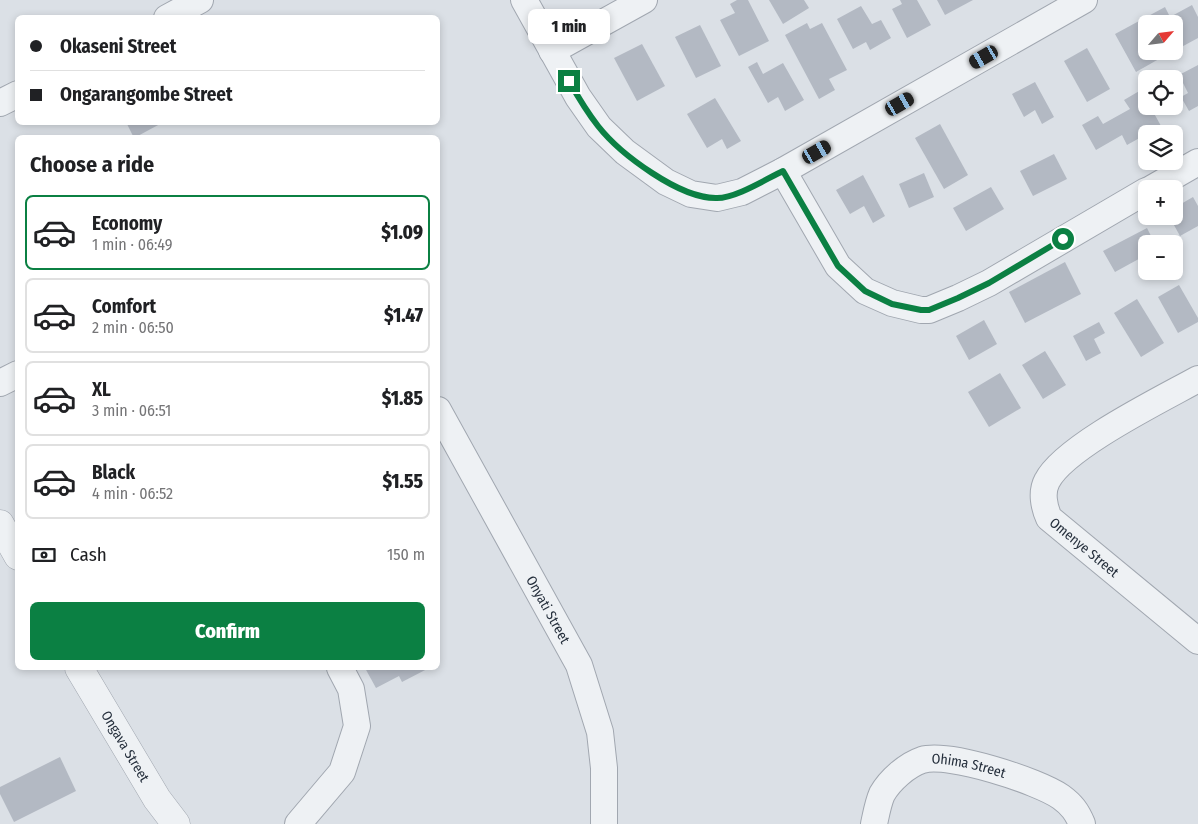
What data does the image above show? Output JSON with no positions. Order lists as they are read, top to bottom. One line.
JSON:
{"streets":{"street":["Omenye Street","Onyati Street","Ongava Street","Ohima Street"]},"north":"top right","page":{"bubble":"1 min","map_buttons":["+","−"],"banner":["Okaseni Street","Ongarangombe Street"],"heading":"Choose a ride","list":[{"name":"Economy","note":"1 min · 06:49","value":"$1.09"},{"name":"Comfort","note":"2 min · 06:50","value":"$1.47"},{"name":"XL","note":"3 min · 06:51","value":"$1.85"},{"name":"Black","note":"4 min · 06:52","value":"$1.55"}],"pay":["Cash","150 m"],"buttons":"Confirm"}}
